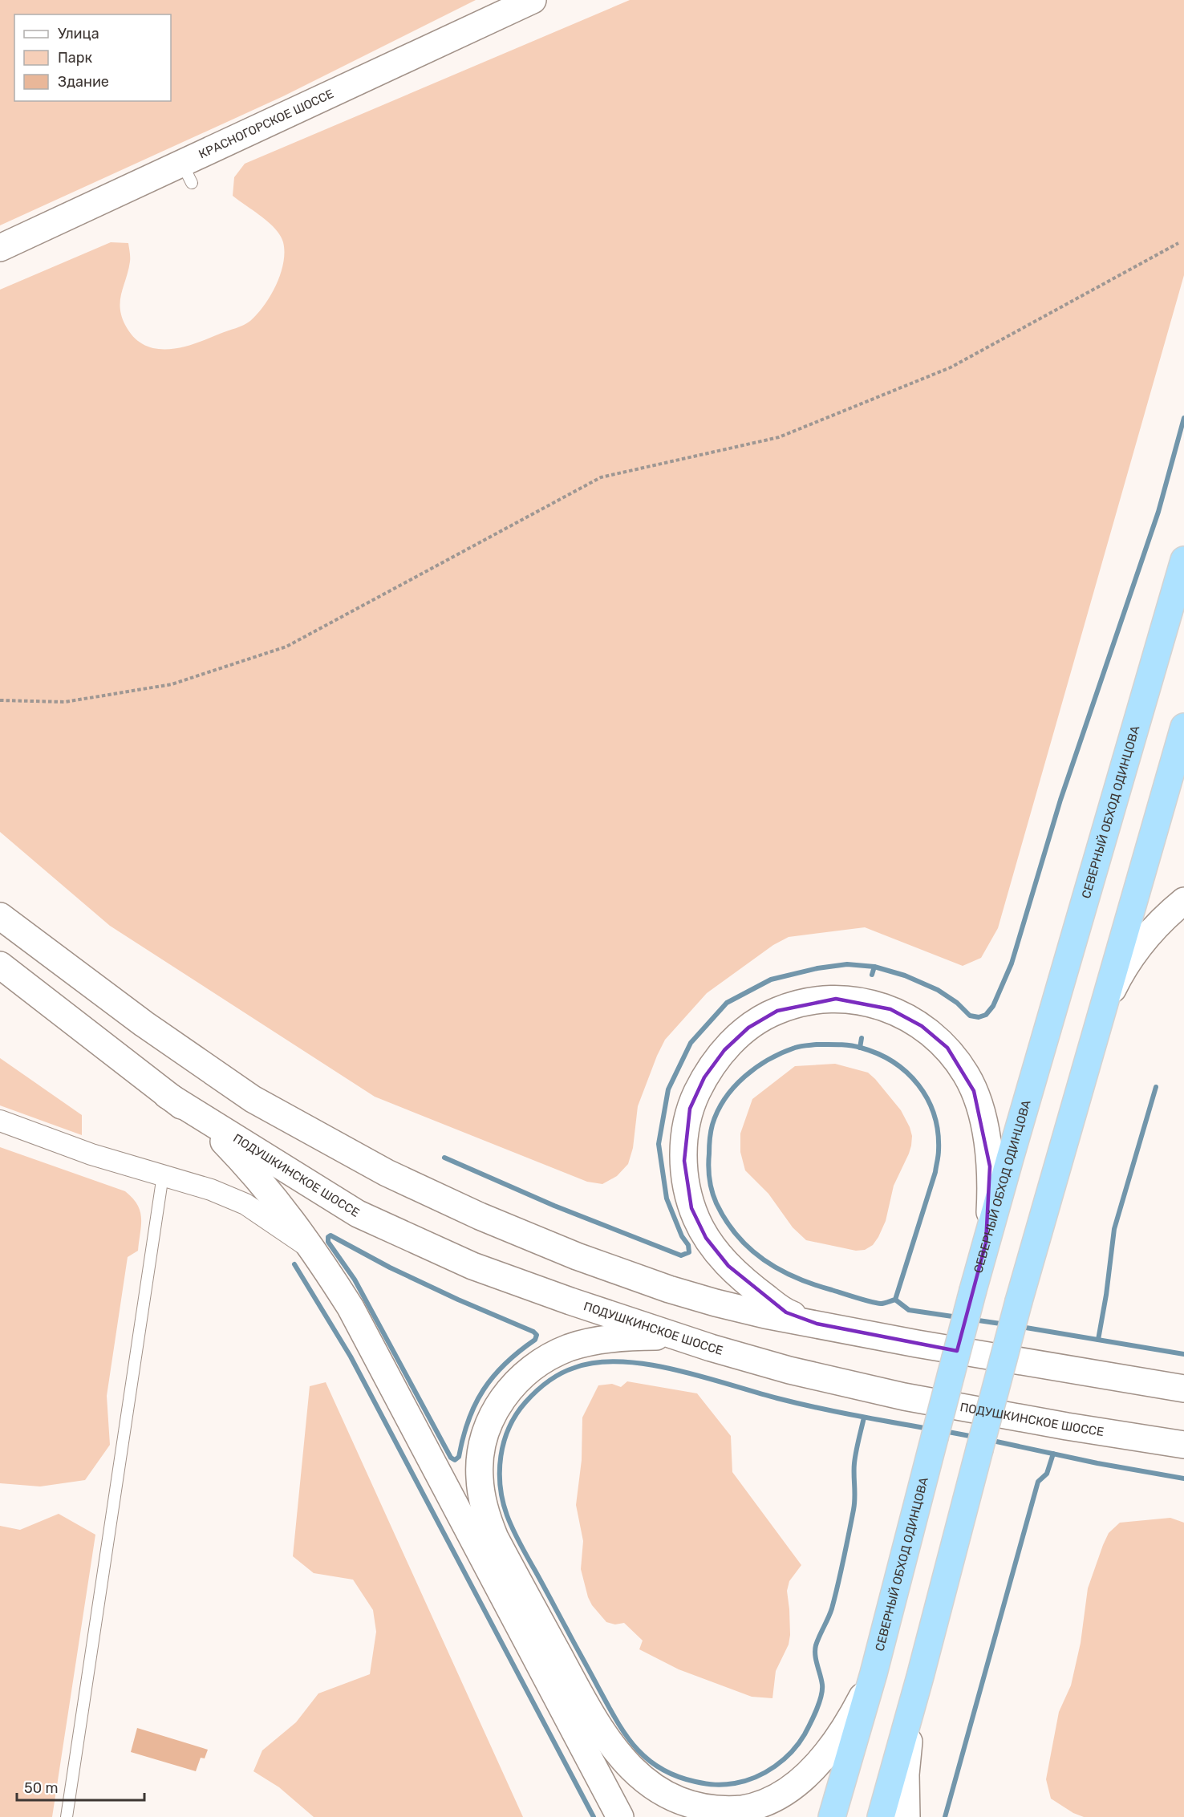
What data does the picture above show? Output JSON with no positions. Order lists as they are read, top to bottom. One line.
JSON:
{"streets":{"highway":["СЕВЕРНЫЙ ОБХОД ОДИНЦОВА"],"main road":["КРАСНОГОРСКОЕ ШОССЕ","ПОДУШКИНСКОЕ ШОССЕ"]},"legend":["Улица","Парк","Здание"],"scale_bar":"50 m"}
